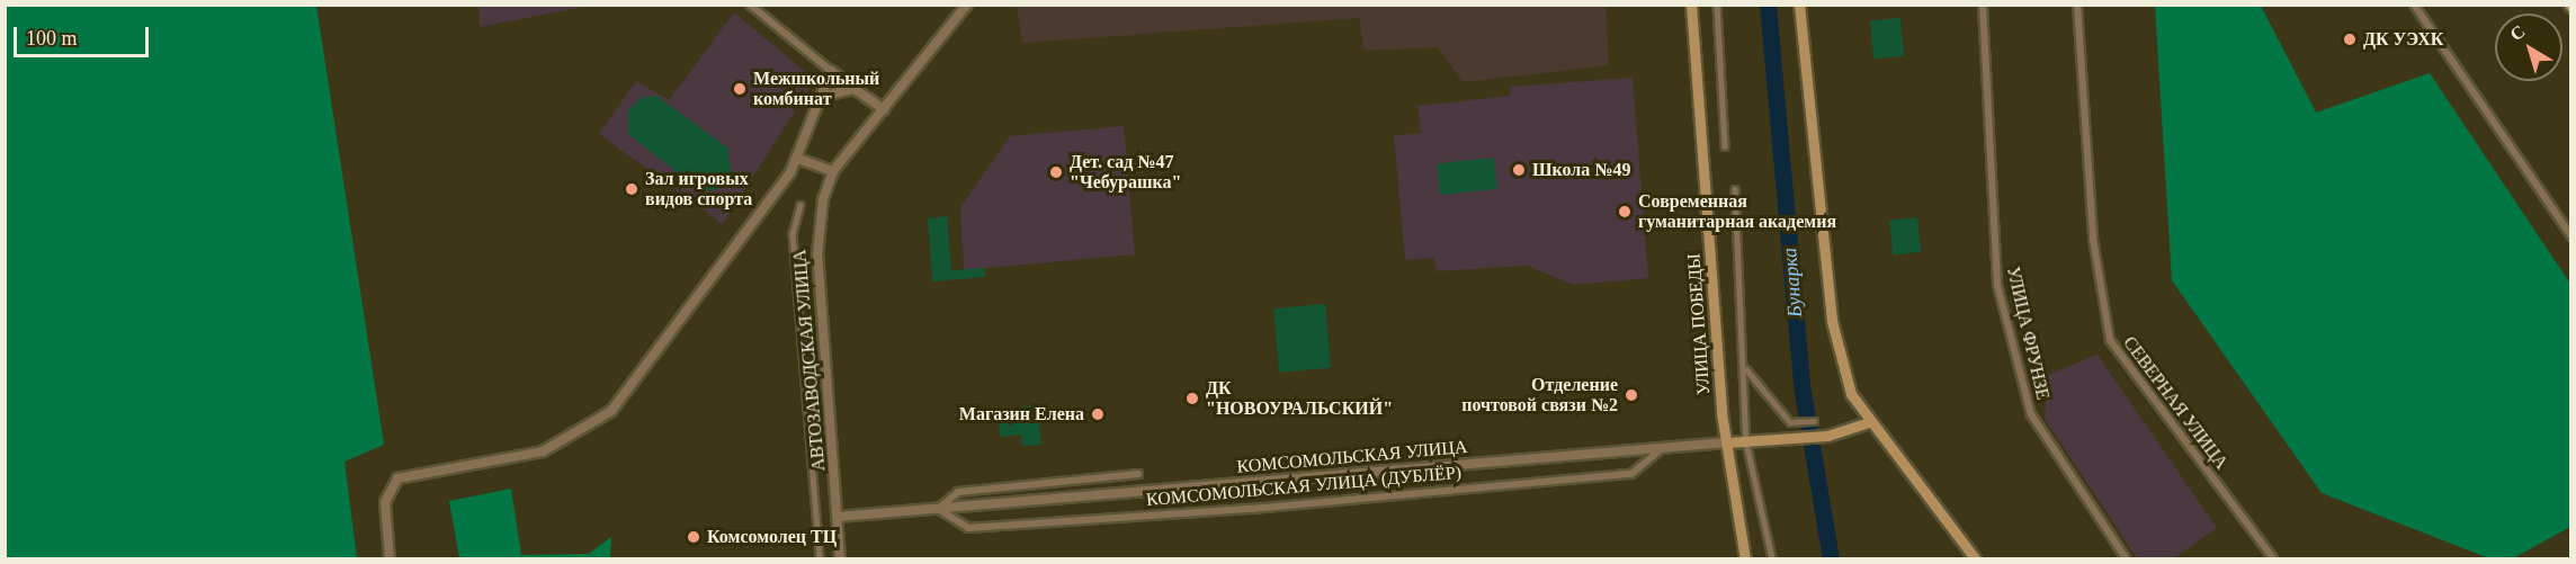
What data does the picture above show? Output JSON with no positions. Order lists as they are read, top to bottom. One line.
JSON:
{"streets":{"main road":["УЛИЦА ПОБЕДЫ","КОМСОМОЛЬСКАЯ УЛИЦА"],"street":["УЛИЦА ФРУНЗЕ","АВТОЗАВОДСКАЯ УЛИЦА","СЕВЕРНАЯ УЛИЦА","КОМСОМОЛЬСКАЯ УЛИЦА (ДУБЛЁР)"]},"crossings":[["УЛИЦА ПОБЕДЫ","КОМСОМОЛЬСКАЯ УЛИЦА"],["АВТОЗАВОДСКАЯ УЛИЦА","КОМСОМОЛЬСКАЯ УЛИЦА"],["КОМСОМОЛЬСКАЯ УЛИЦА","КОМСОМОЛЬСКАЯ УЛИЦА (ДУБЛЁР)"]],"water":["Бунарка"],"places":["ДК УЭХК","Межшкольный комбинат","Школа №49","Дет. сад №47 \"Чебурашка\"","Зал игровых видов спорта","Современная гуманитарная академия","Отделение почтовой связи №2","ДК \"НОВОУРАЛЬСКИЙ\"","Магазин Елена","Комсомолец ТЦ"],"scale_bar":"100 m","north":"top left"}
